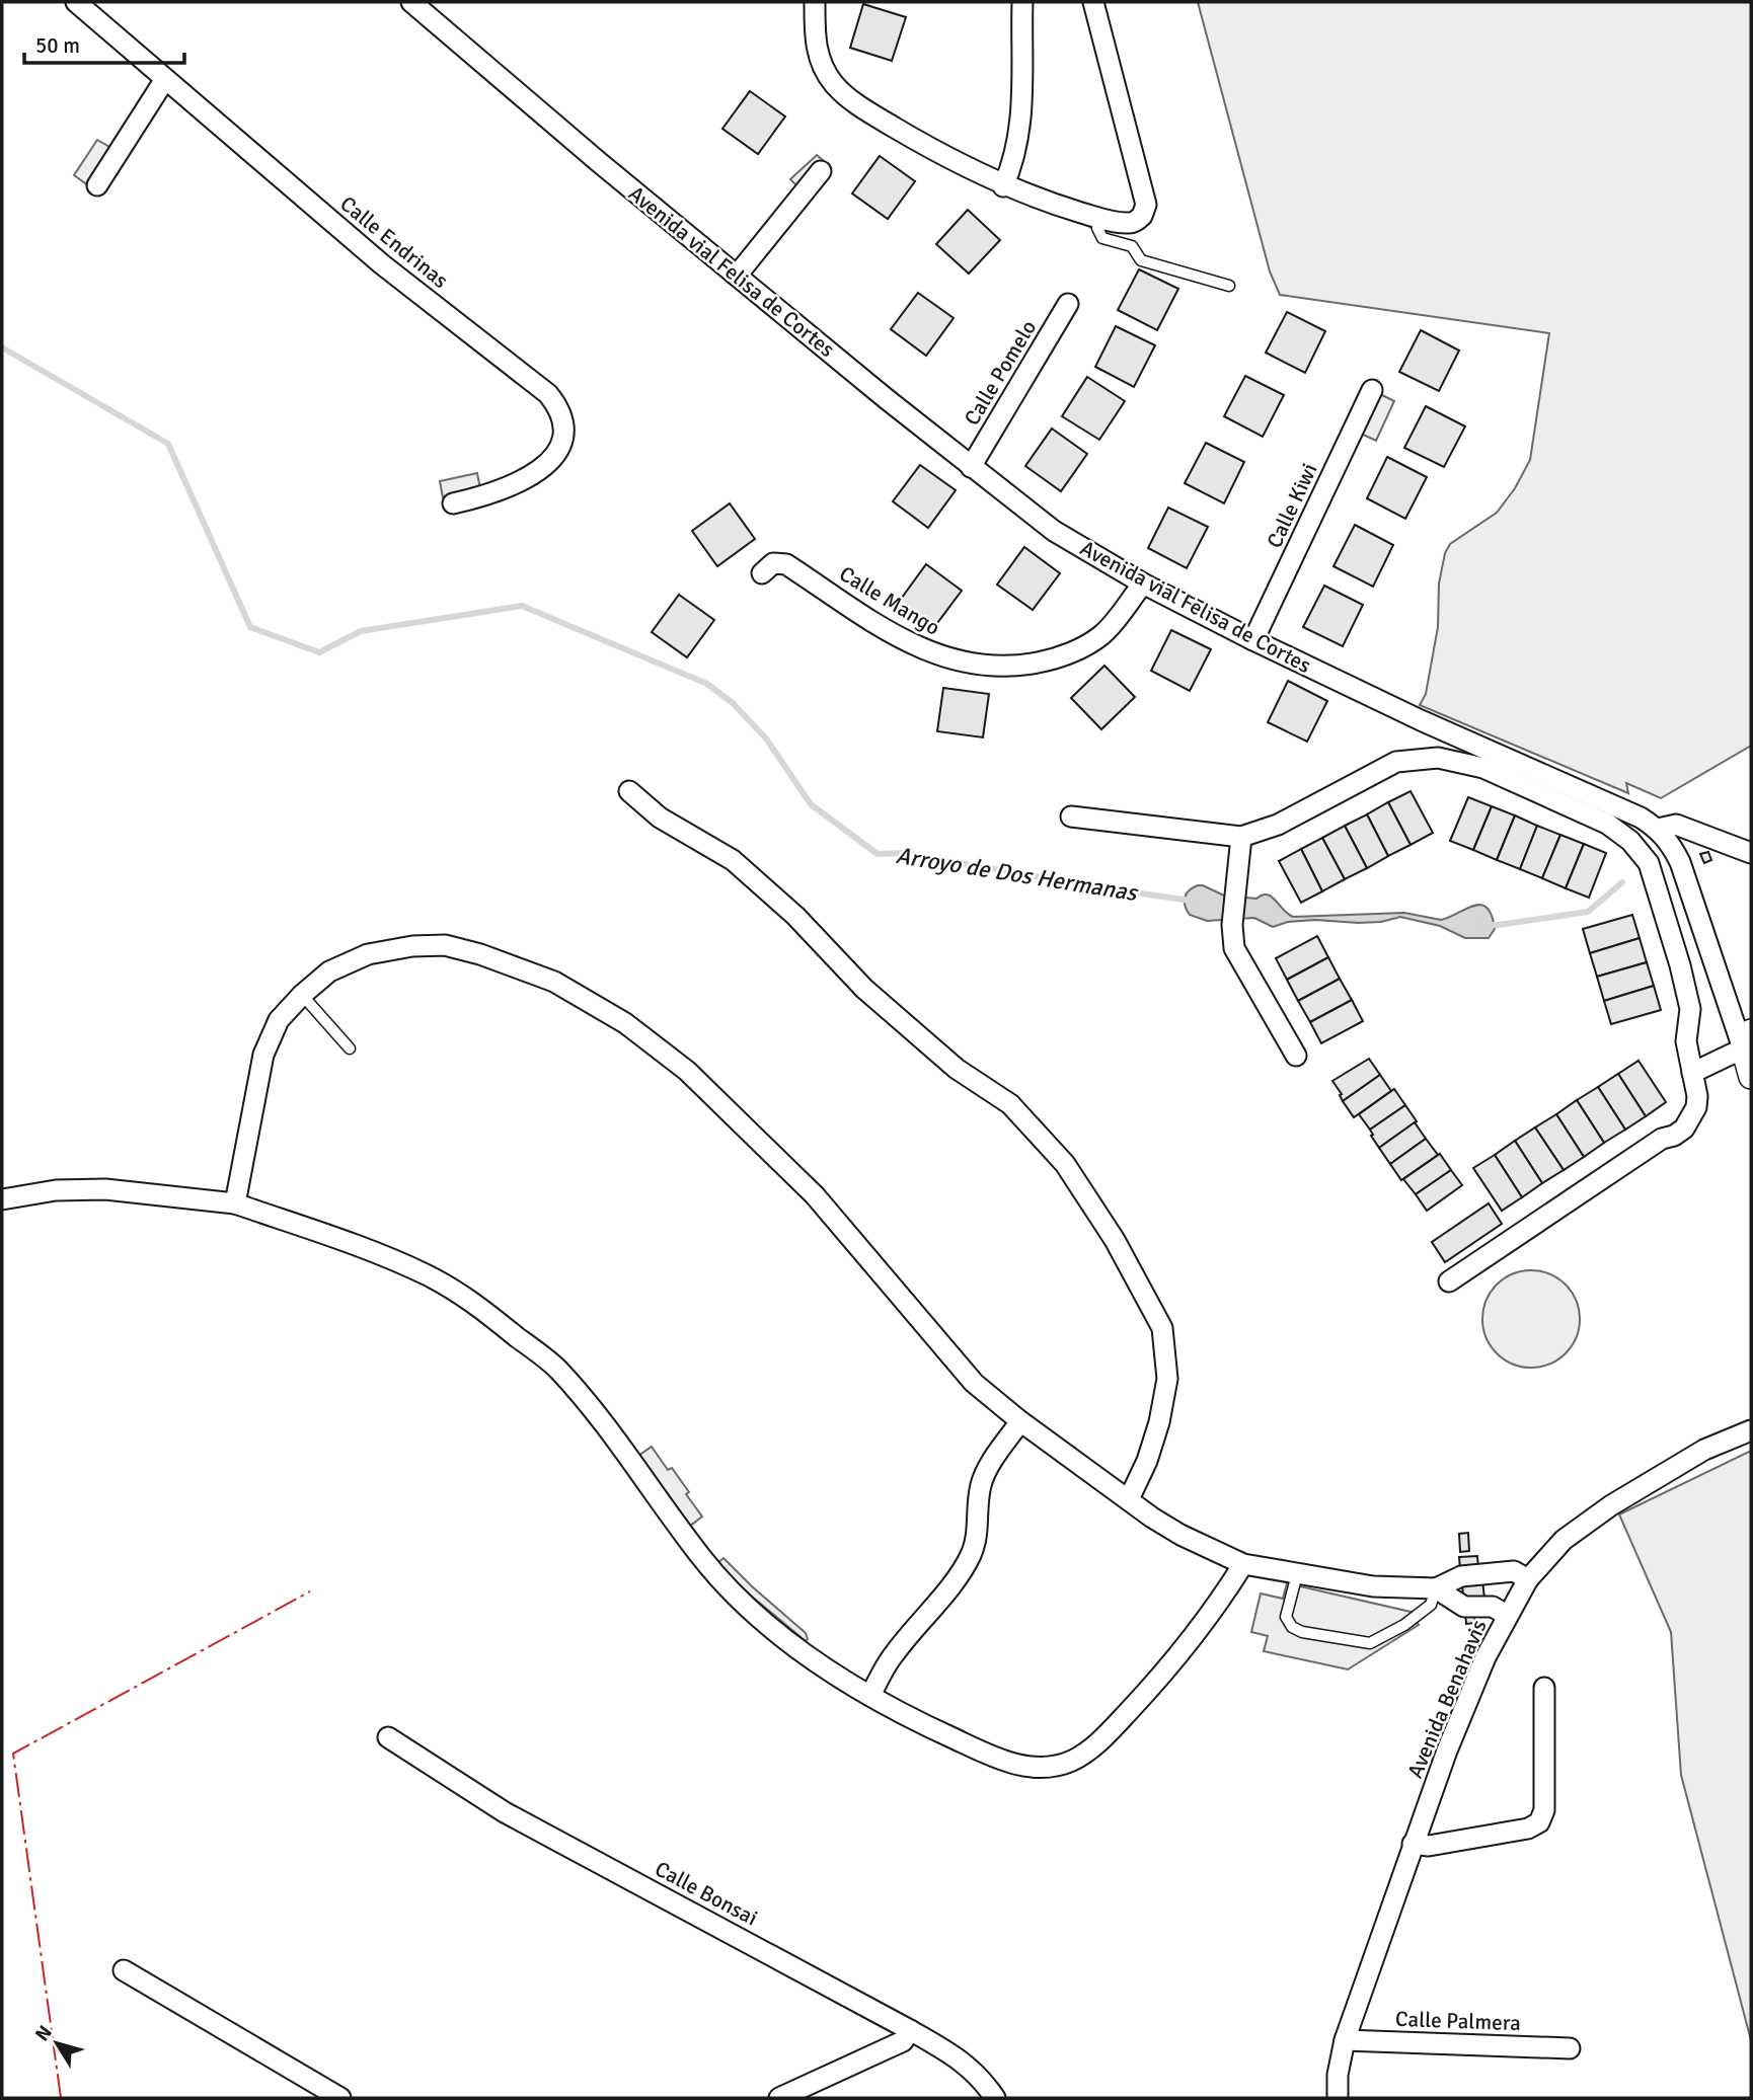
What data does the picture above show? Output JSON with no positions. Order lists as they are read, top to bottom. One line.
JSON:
{"streets":{"street":["Calle Endrinas","Avenida vial Felisa de Cortes","Calle Pomelo","Calle Kiwi","Calle Mango","Avenida Benahavis","Calle Bonsai","Calle Palmera"]},"crossings":[["Avenida vial Felisa de Cortes","Calle Pomelo"],["Avenida vial Felisa de Cortes","Calle Kiwi"],["Avenida vial Felisa de Cortes","Calle Mango"],["Avenida Benahavis","Calle Palmera"]],"water":["Arroyo de Dos Hermanas"],"scale_bar":"50 m","north":"top left"}
